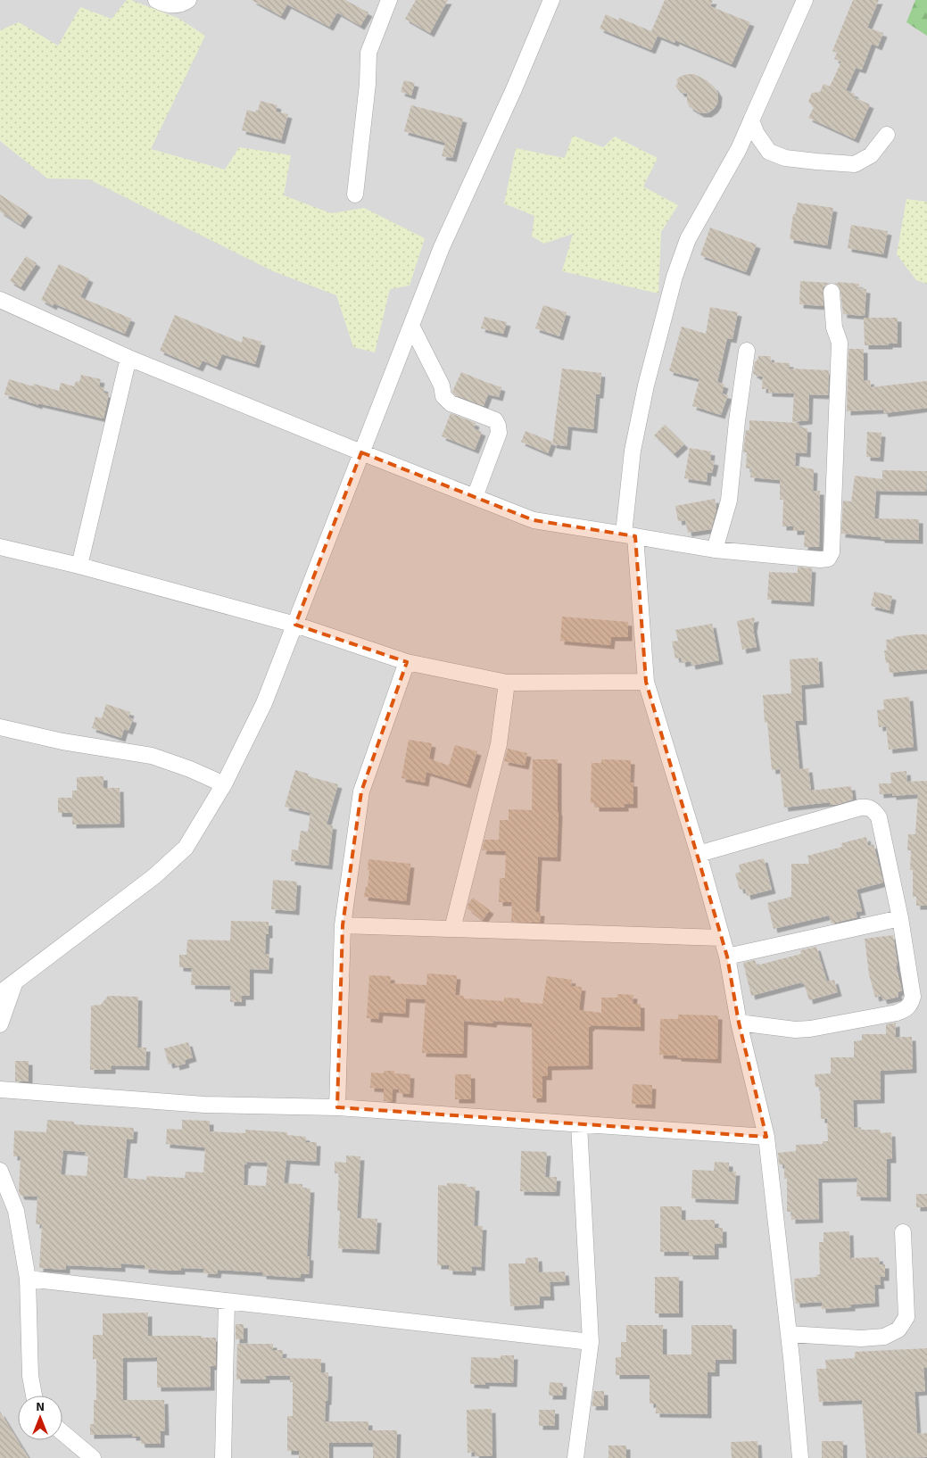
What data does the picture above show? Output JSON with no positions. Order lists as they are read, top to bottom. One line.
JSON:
{"north":"top"}
